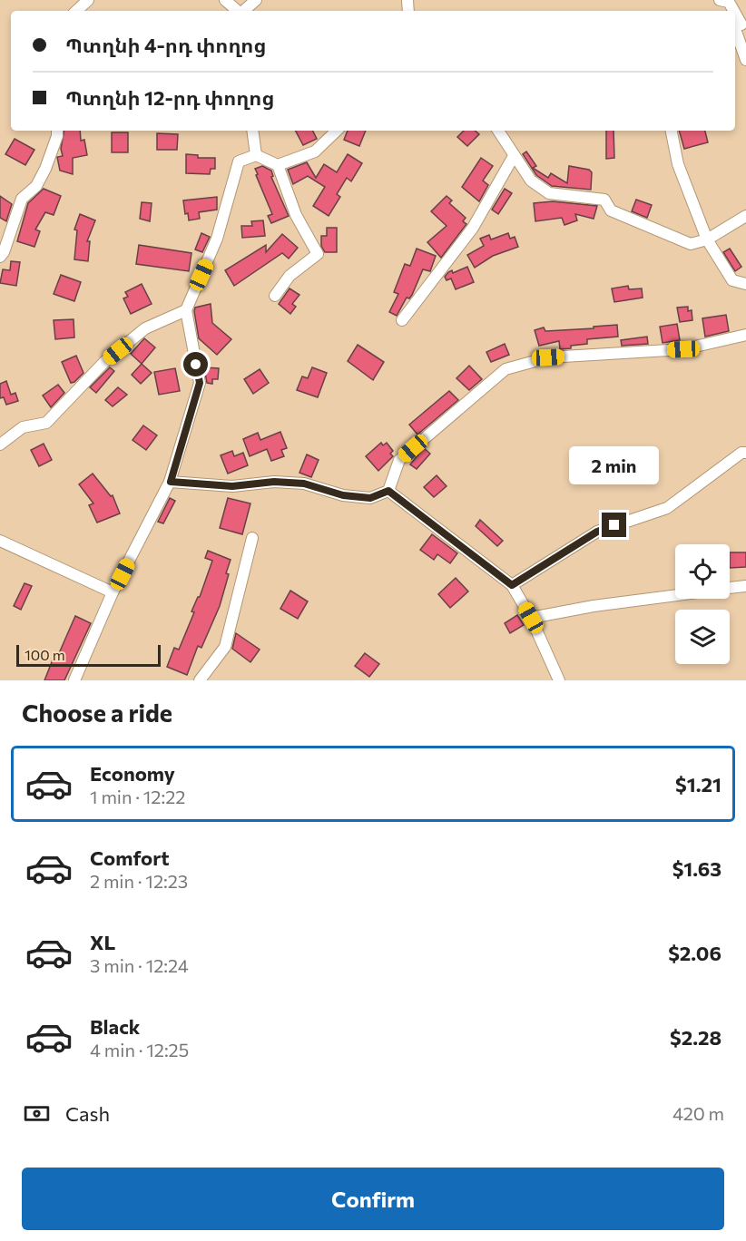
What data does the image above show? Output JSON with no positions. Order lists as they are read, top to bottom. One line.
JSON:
{"scale_bar":"100 m","page":{"banner":["Պտղնի 4-րդ փողոց","Պտղնի 12-րդ փողոց"],"bubble":"2 min","scale":"100 m","heading":"Choose a ride","list":[{"name":"Economy","note":"1 min · 12:22","value":"$1.21"},{"name":"Comfort","note":"2 min · 12:23","value":"$1.63"},{"name":"XL","note":"3 min · 12:24","value":"$2.06"},{"name":"Black","note":"4 min · 12:25","value":"$2.28"}],"pay":["Cash","420 m"],"buttons":"Confirm"}}
